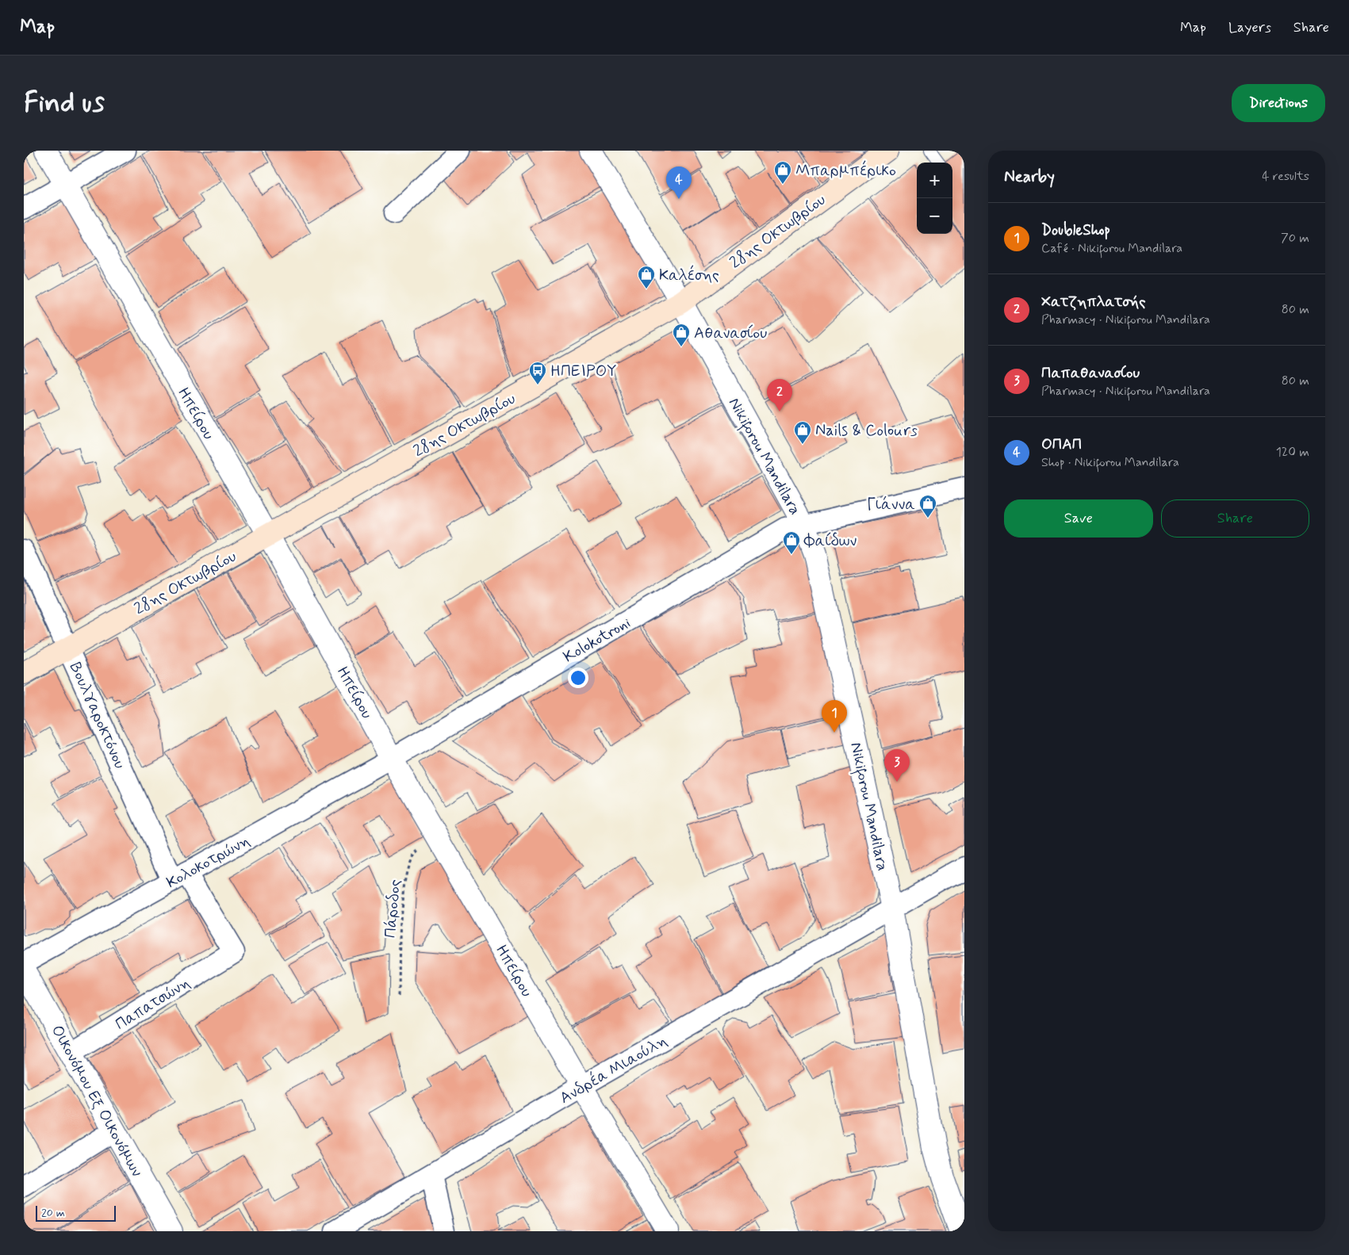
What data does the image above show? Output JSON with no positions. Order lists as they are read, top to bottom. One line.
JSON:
{"streets":{"main road":["28ης Οκτωβρίου"],"street":["Ηπείρου","Nikiforou Mandilara","Kolokotroni","Βουλγαροκτόνου","Κολοκοτρώνη","Παπατσώνη","Ανδρέα Μιαούλη","Οικονόμου Εξ Οικονόμων"],"path":["Πάροδος"]},"crossings":[["28ης Οκτωβρίου","Ηπείρου"],["28ης Οκτωβρίου","Nikiforou Mandilara"],["28ης Οκτωβρίου","Βουλγαροκτόνου"],["Ηπείρου","Kolokotroni"],["Ηπείρου","Κολοκοτρώνη"],["Ηπείρου","Πάροδος"],["Ηπείρου","Ανδρέα Μιαούλη"],["Nikiforou Mandilara","Kolokotroni"],["Nikiforou Mandilara","Ανδρέα Μιαούλη"],["Kolokotroni","Κολοκοτρώνη"],["Βουλγαροκτόνου","Κολοκοτρώνη"],["Βουλγαροκτόνου","Παπατσώνη"],["Παπατσώνη","Οικονόμου Εξ Οικονόμων"]],"places":{"shop":["Μπαρμπέρικο","Καλέσης","Αθανασίου","Nails & Colours","Γιάννα","Φαίδων"],"bus stop":["ΗΠΕΙΡΟΥ"]},"scale_bar":"20 m","page":{"header":"Map","nav":["Map","Layers","Share"],"buttons":["Directions",["Save","Share"]],"title":"Find us","heading":["Nearby","4 results"],"map_buttons":["+","−"],"pins":["4","2","1","3"],"list":[{"mark":"1","name":"DoubleShop","note":"Café · Nikiforou Mandilara","value":"70 m"},{"mark":"2","name":"Χατζηπλατσής","note":"Pharmacy · Nikiforou Mandilara","value":"80 m"},{"mark":"3","name":"Παπαθανασίου","note":"Pharmacy · Nikiforou Mandilara","value":"80 m"},{"mark":"4","name":"ΟΠΑΠ","note":"Shop · Nikiforou Mandilara","value":"120 m"}],"scale":"20 m"}}
